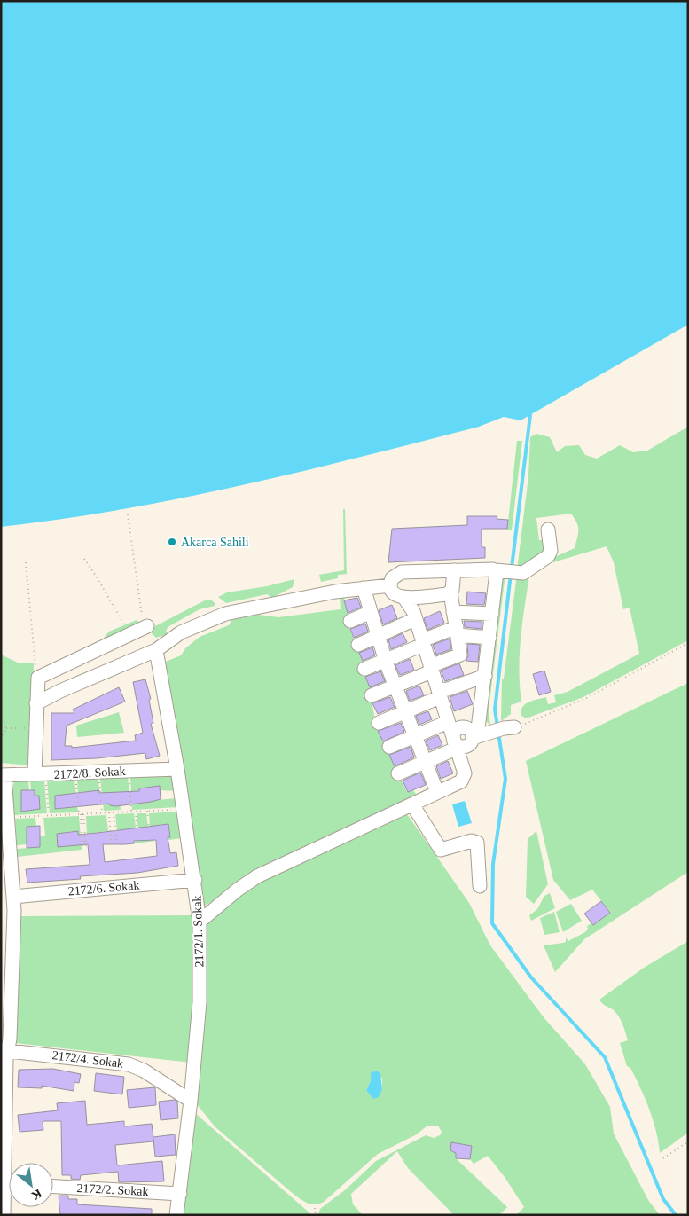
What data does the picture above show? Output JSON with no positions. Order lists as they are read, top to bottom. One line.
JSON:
{"streets":{"street":["2172/8. Sokak","2172/6. Sokak","2172/1. Sokak","2172/4. Sokak","2172/2. Sokak"]},"crossings":[["2172/8. Sokak","2172/1. Sokak"],["2172/6. Sokak","2172/1. Sokak"],["2172/1. Sokak","2172/4. Sokak"],["2172/1. Sokak","2172/2. Sokak"]],"places":["Akarca Sahili"],"north":"bottom right"}
